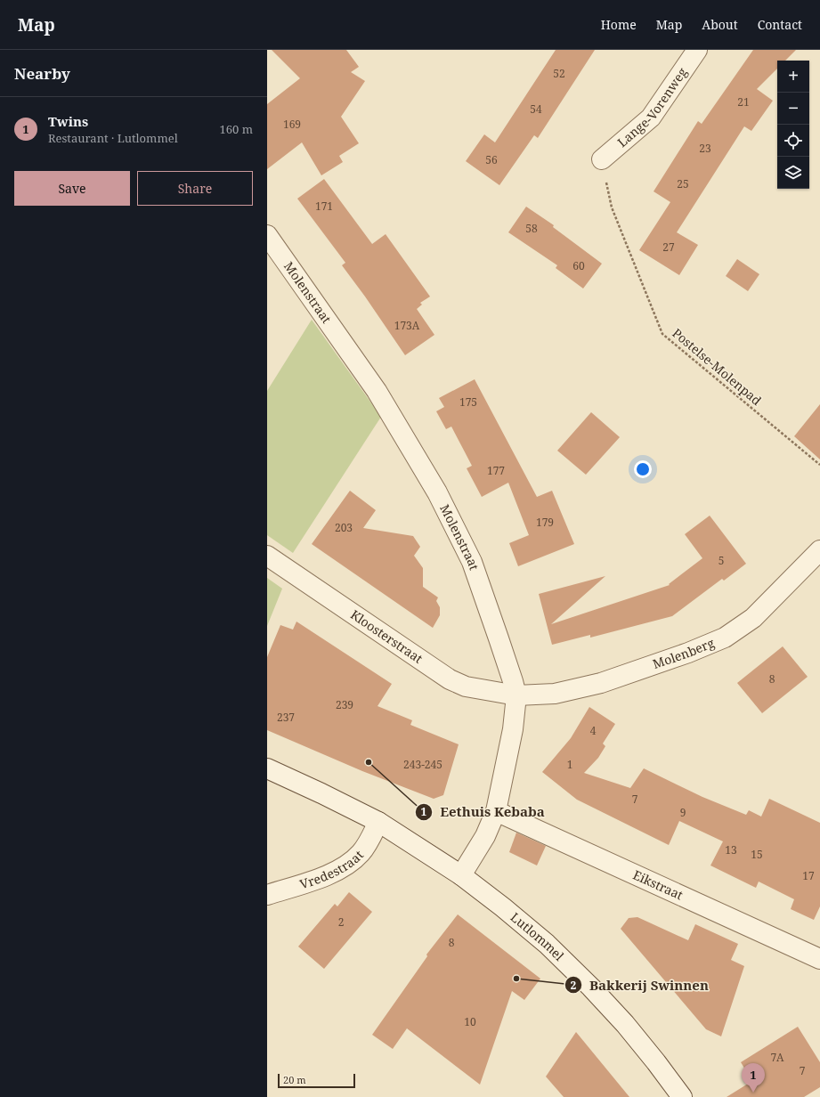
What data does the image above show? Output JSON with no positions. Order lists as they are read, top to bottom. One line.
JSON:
{"streets":{"street":["Lange-Vorenweg","Molenstraat","Kloosterstraat","Molenberg","Vredestraat","Eikstraat","Lutlommel"],"path":["Postelse-Molenpad"]},"crossings":[["Lange-Vorenweg","Postelse-Molenpad"],["Molenstraat","Kloosterstraat"],["Molenstraat","Molenberg"],["Molenstraat","Eikstraat"],["Molenstraat","Lutlommel"],["Kloosterstraat","Molenberg"],["Vredestraat","Lutlommel"]],"places":["Eethuis Kebaba","Bakkerij Swinnen"],"house_numbers":["52","21","54","169","23","56","25","171","58","27","60","173A","175","177","179","203","5","8","239","237","4","243-245","1","7","9","13","15","17","2","8","10","7A","7"],"scale_bar":"20 m","page":{"header":"Map","nav":["Home","Map","About","Contact"],"heading":"Nearby","map_buttons":["+","−"],"list":[{"mark":"1","name":"Twins","note":"Restaurant · Lutlommel","value":"160 m"}],"buttons":["Save","Share"],"pins":"1","scale":"20 m"}}
